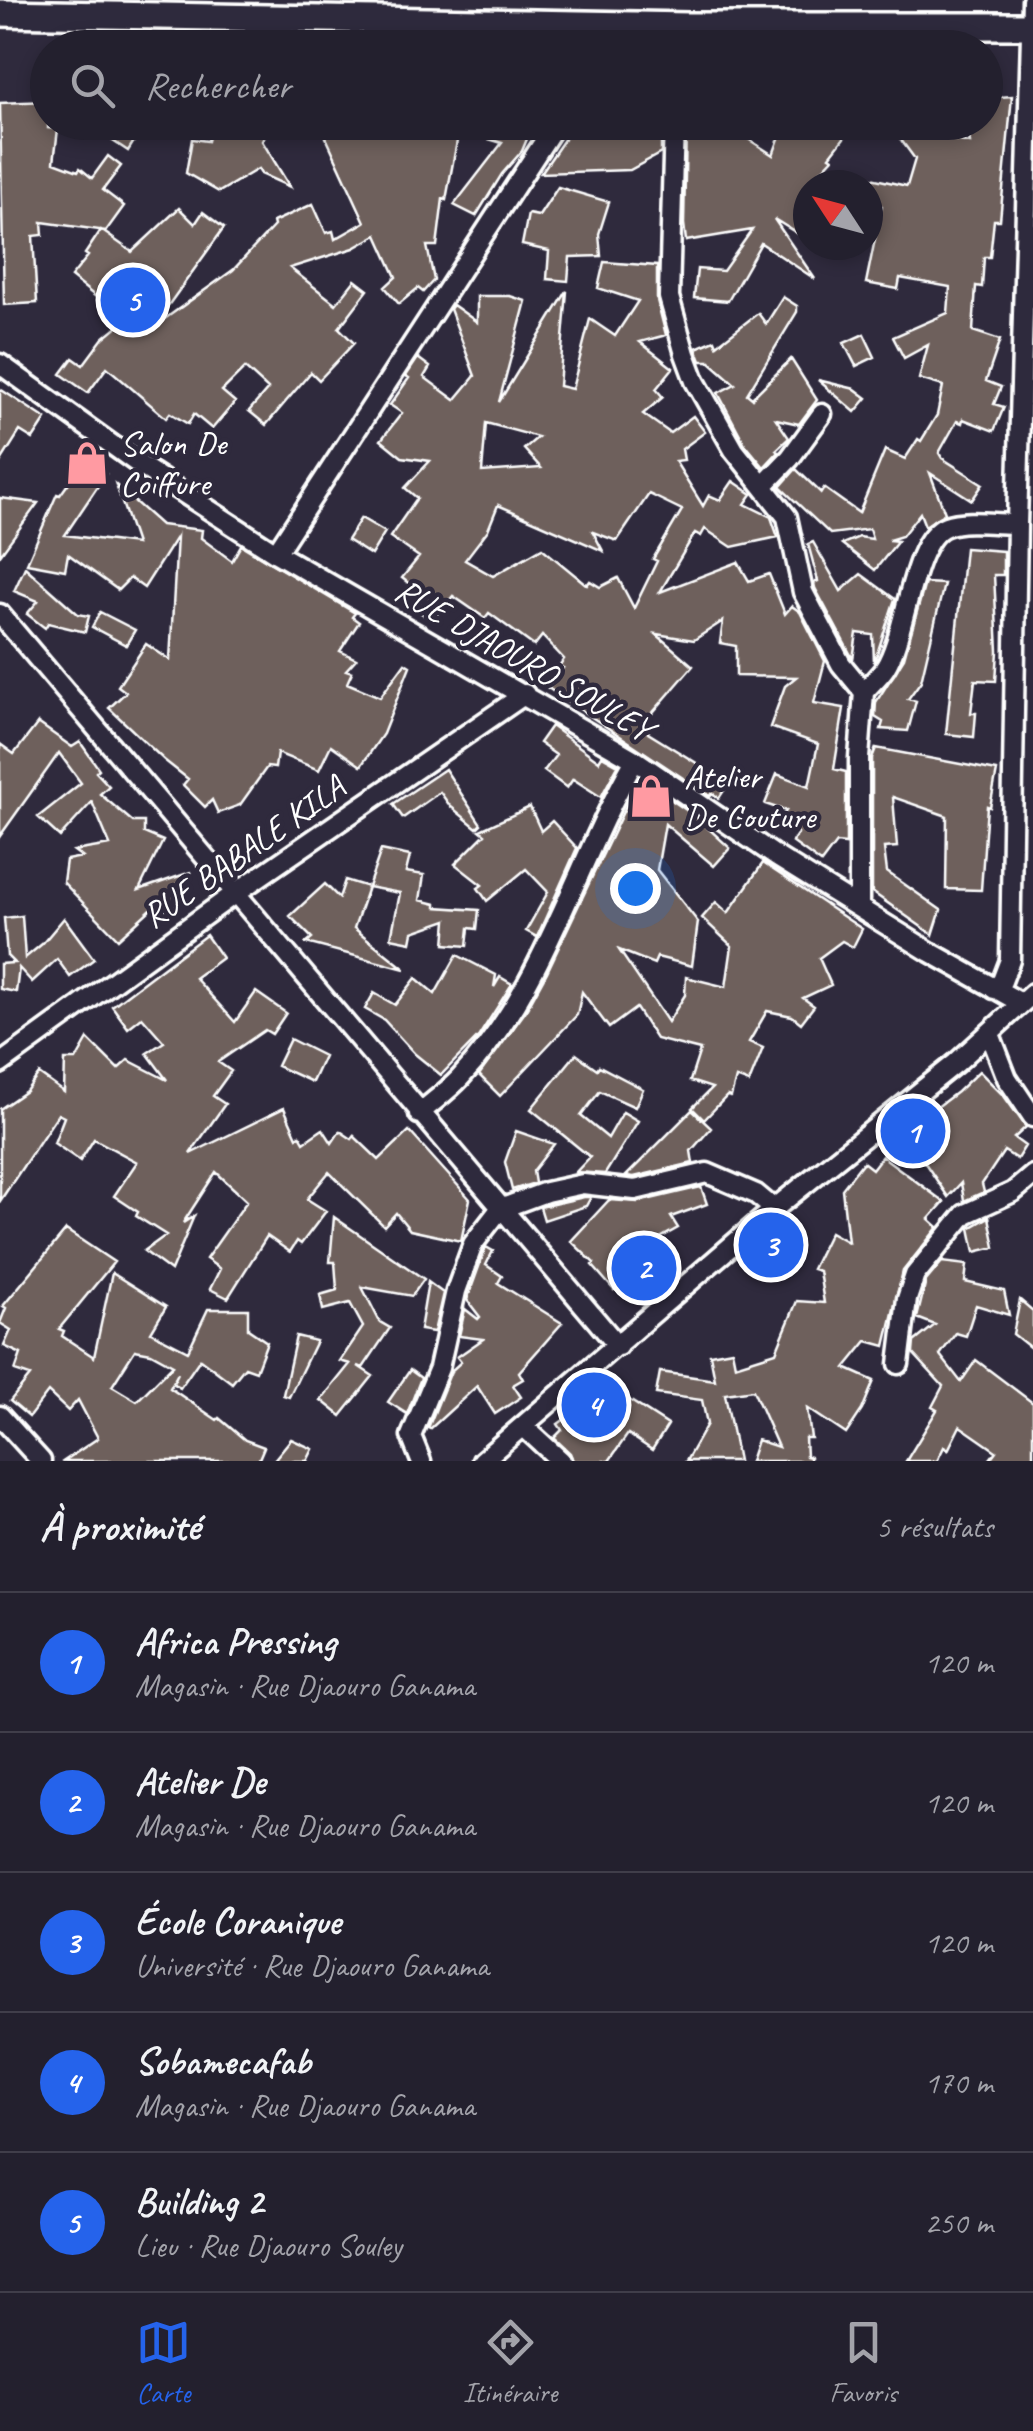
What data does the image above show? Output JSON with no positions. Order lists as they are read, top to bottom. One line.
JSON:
{"streets":{"street":["RUE DJAOURO SOULEY","RUE BABALE KILA"]},"crossings":[["RUE DJAOURO SOULEY","RUE BABALE KILA"]],"places":{"shop":["Salon De Coiffure","Atelier De Couture"]},"north":"top left","page":{"search":"Rechercher","pins":["5","1","3","2","4"],"heading":["À proximité","5 résultats"],"list":[{"mark":"1","name":"Africa Pressing","note":"Magasin · Rue Djaouro Ganama","value":"120 m"},{"mark":"2","name":"Atelier De","note":"Magasin · Rue Djaouro Ganama","value":"120 m"},{"mark":"3","name":"École Coranique","note":"Université · Rue Djaouro Ganama","value":"120 m"},{"mark":"4","name":"Sobamecafab","note":"Magasin · Rue Djaouro Ganama","value":"170 m"},{"mark":"5","name":"Building 2","note":"Lieu · Rue Djaouro Souley","value":"250 m"}],"nav":["Carte","Itinéraire","Favoris"]}}
